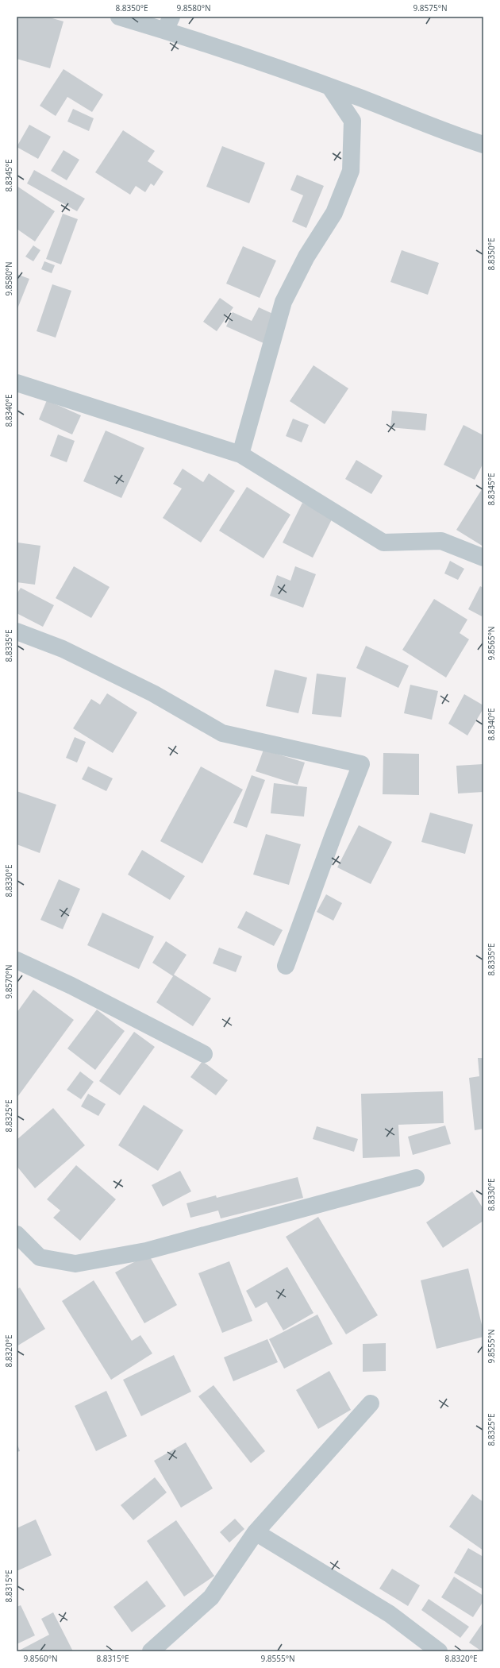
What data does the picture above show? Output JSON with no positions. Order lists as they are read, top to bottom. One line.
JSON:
{"coordinates":["8.8350°E","9.8580°N","9.8575°N","8.8345°E","8.8340°E","9.8565°N","8.8335°E","8.8330°E","9.8570°N","8.8325°E","9.8555°N","8.8320°E","8.8315°E","9.8560°N"]}
